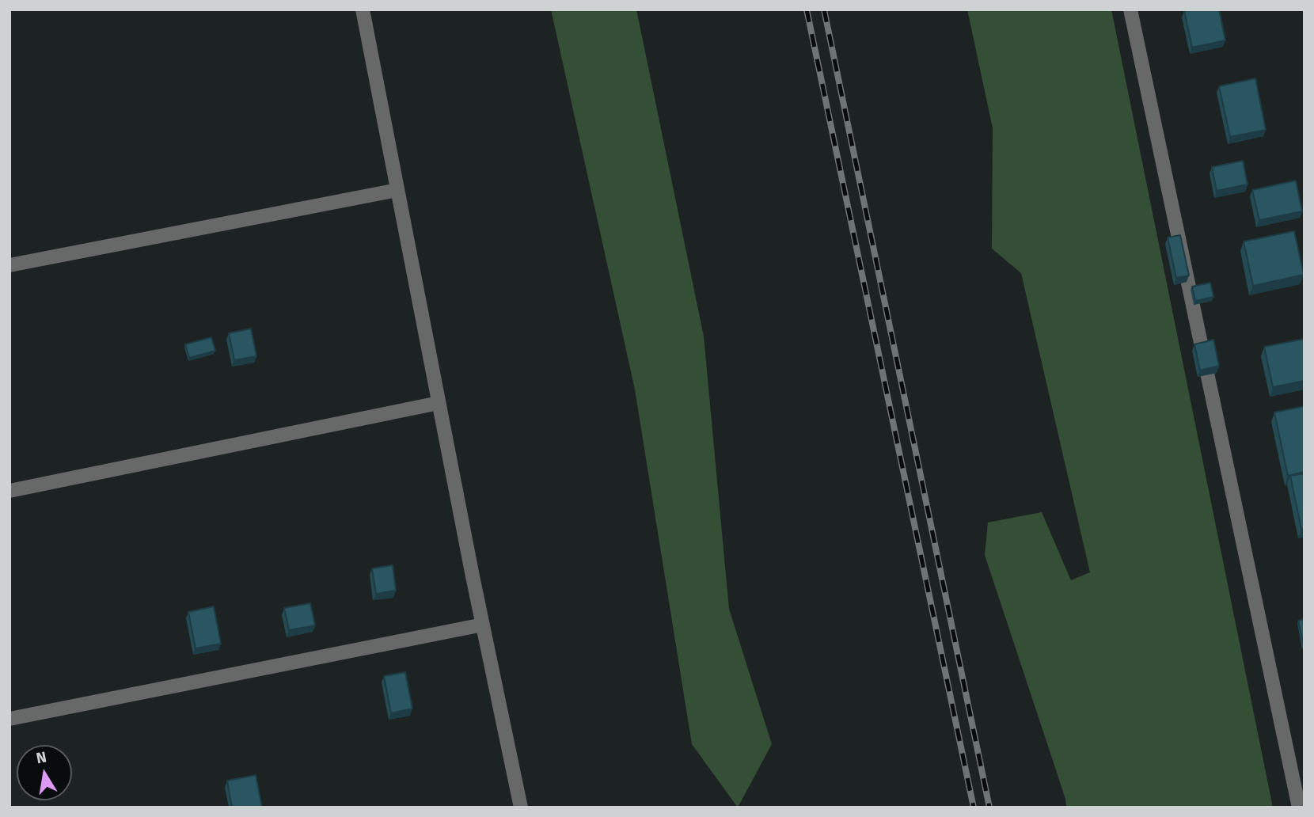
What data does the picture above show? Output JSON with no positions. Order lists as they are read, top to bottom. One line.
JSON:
{"north":"top"}
